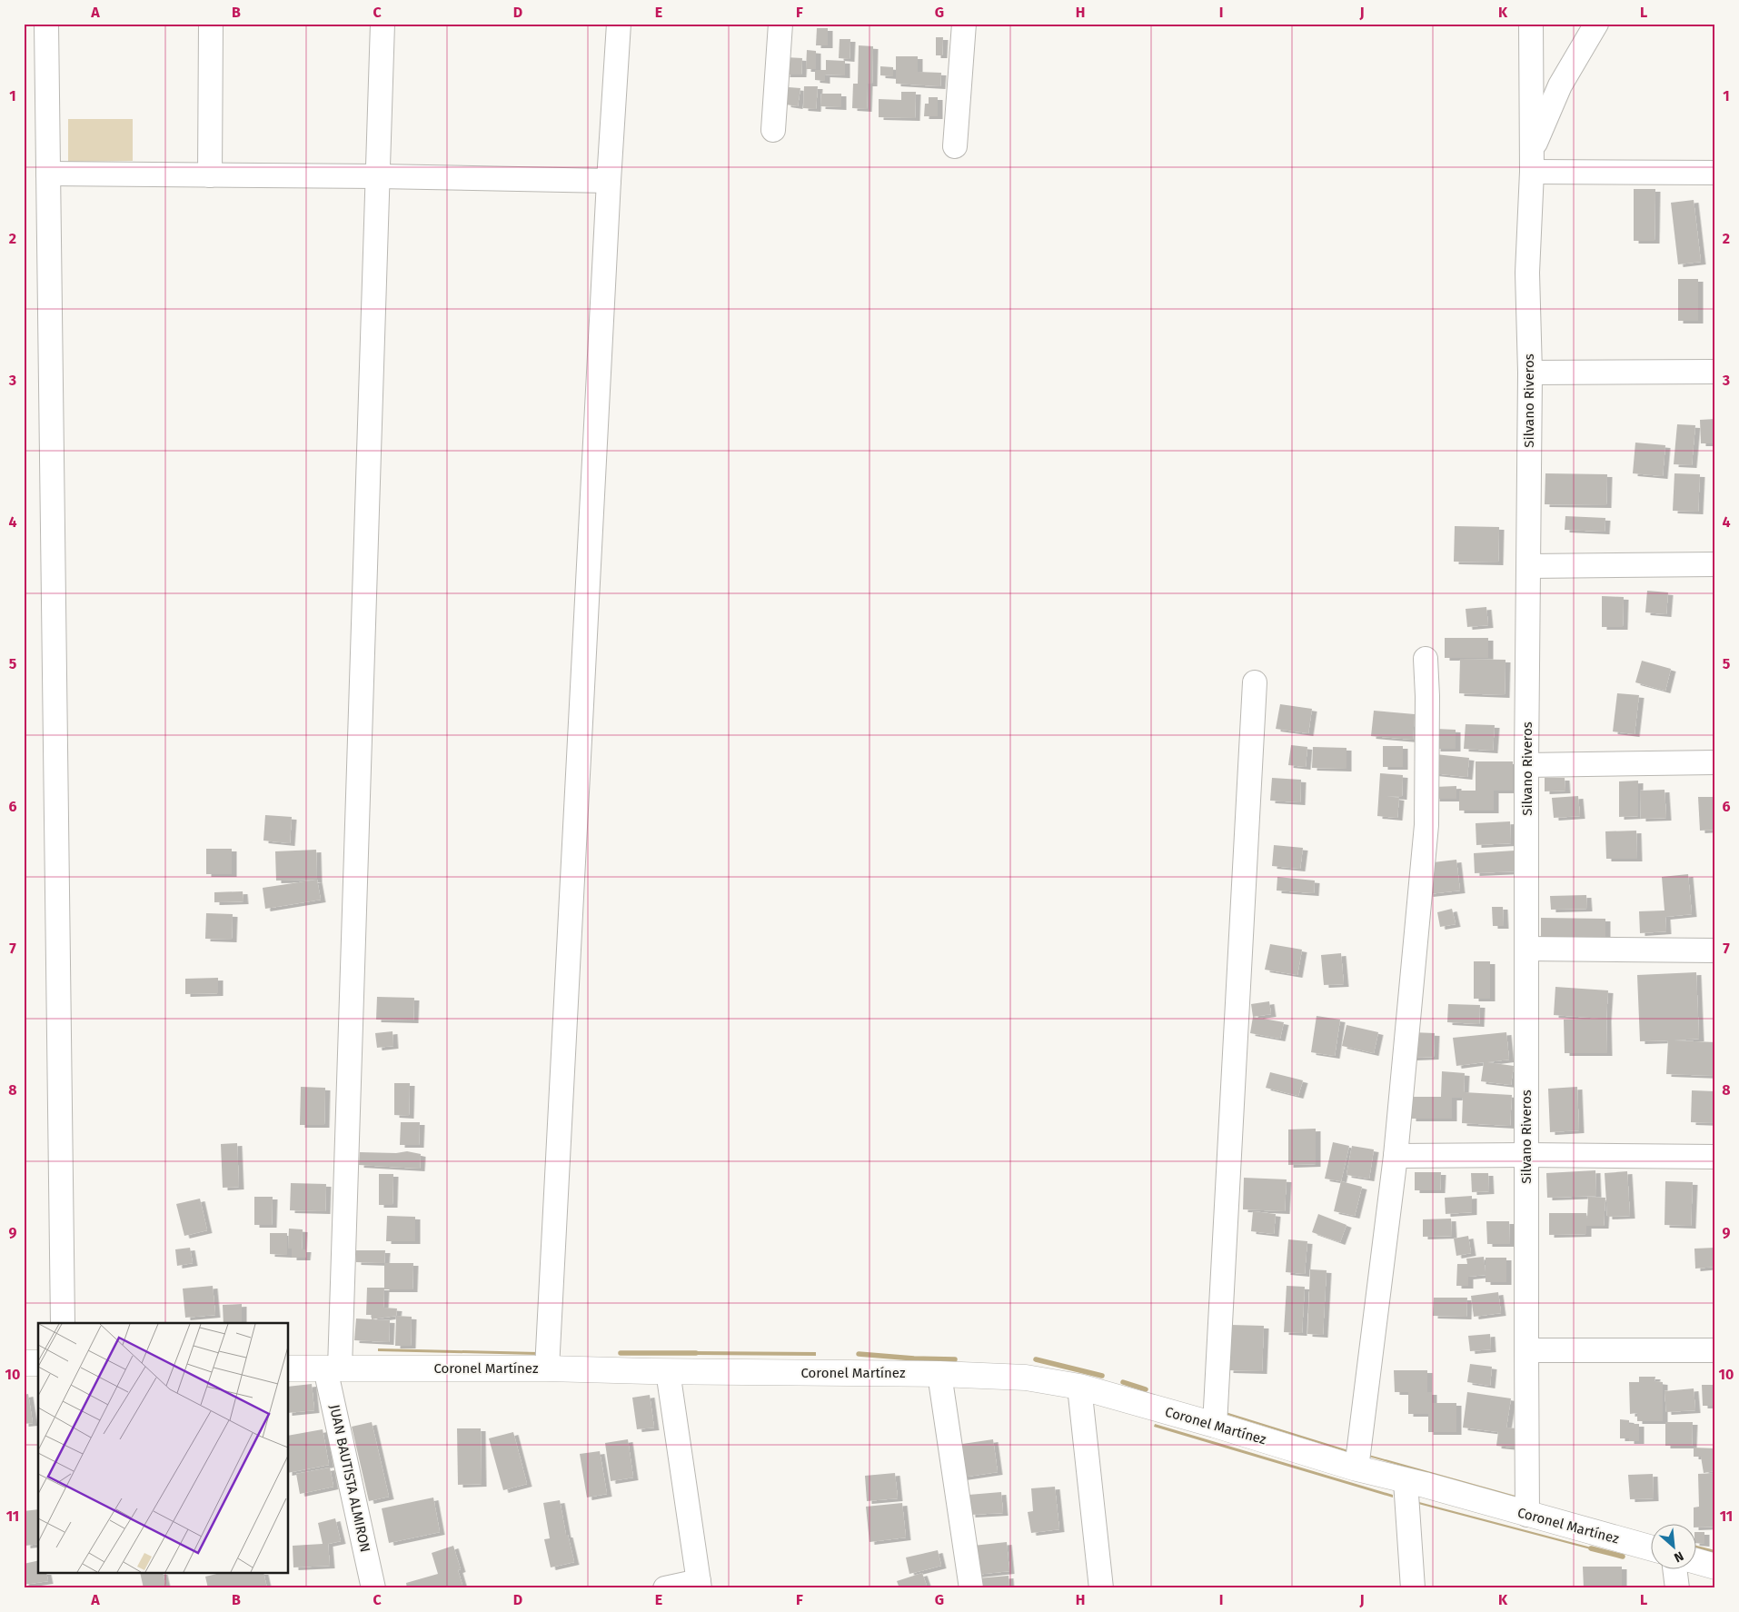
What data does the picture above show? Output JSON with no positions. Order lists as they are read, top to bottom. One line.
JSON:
{"streets":{"main road":["Coronel Martínez"],"street":["Silvano Riveros","JUAN BAUTISTA ALMIRON"]},"crossings":[["Silvano Riveros","Coronel Martínez"],["Coronel Martínez","JUAN BAUTISTA ALMIRON"]],"north":"bottom right","grid":{"columns":["A","B","C","D","E","F","G","H","I","J","K","L"],"rows":["1","2","3","4","5","6","7","8","9","10","11"]}}
